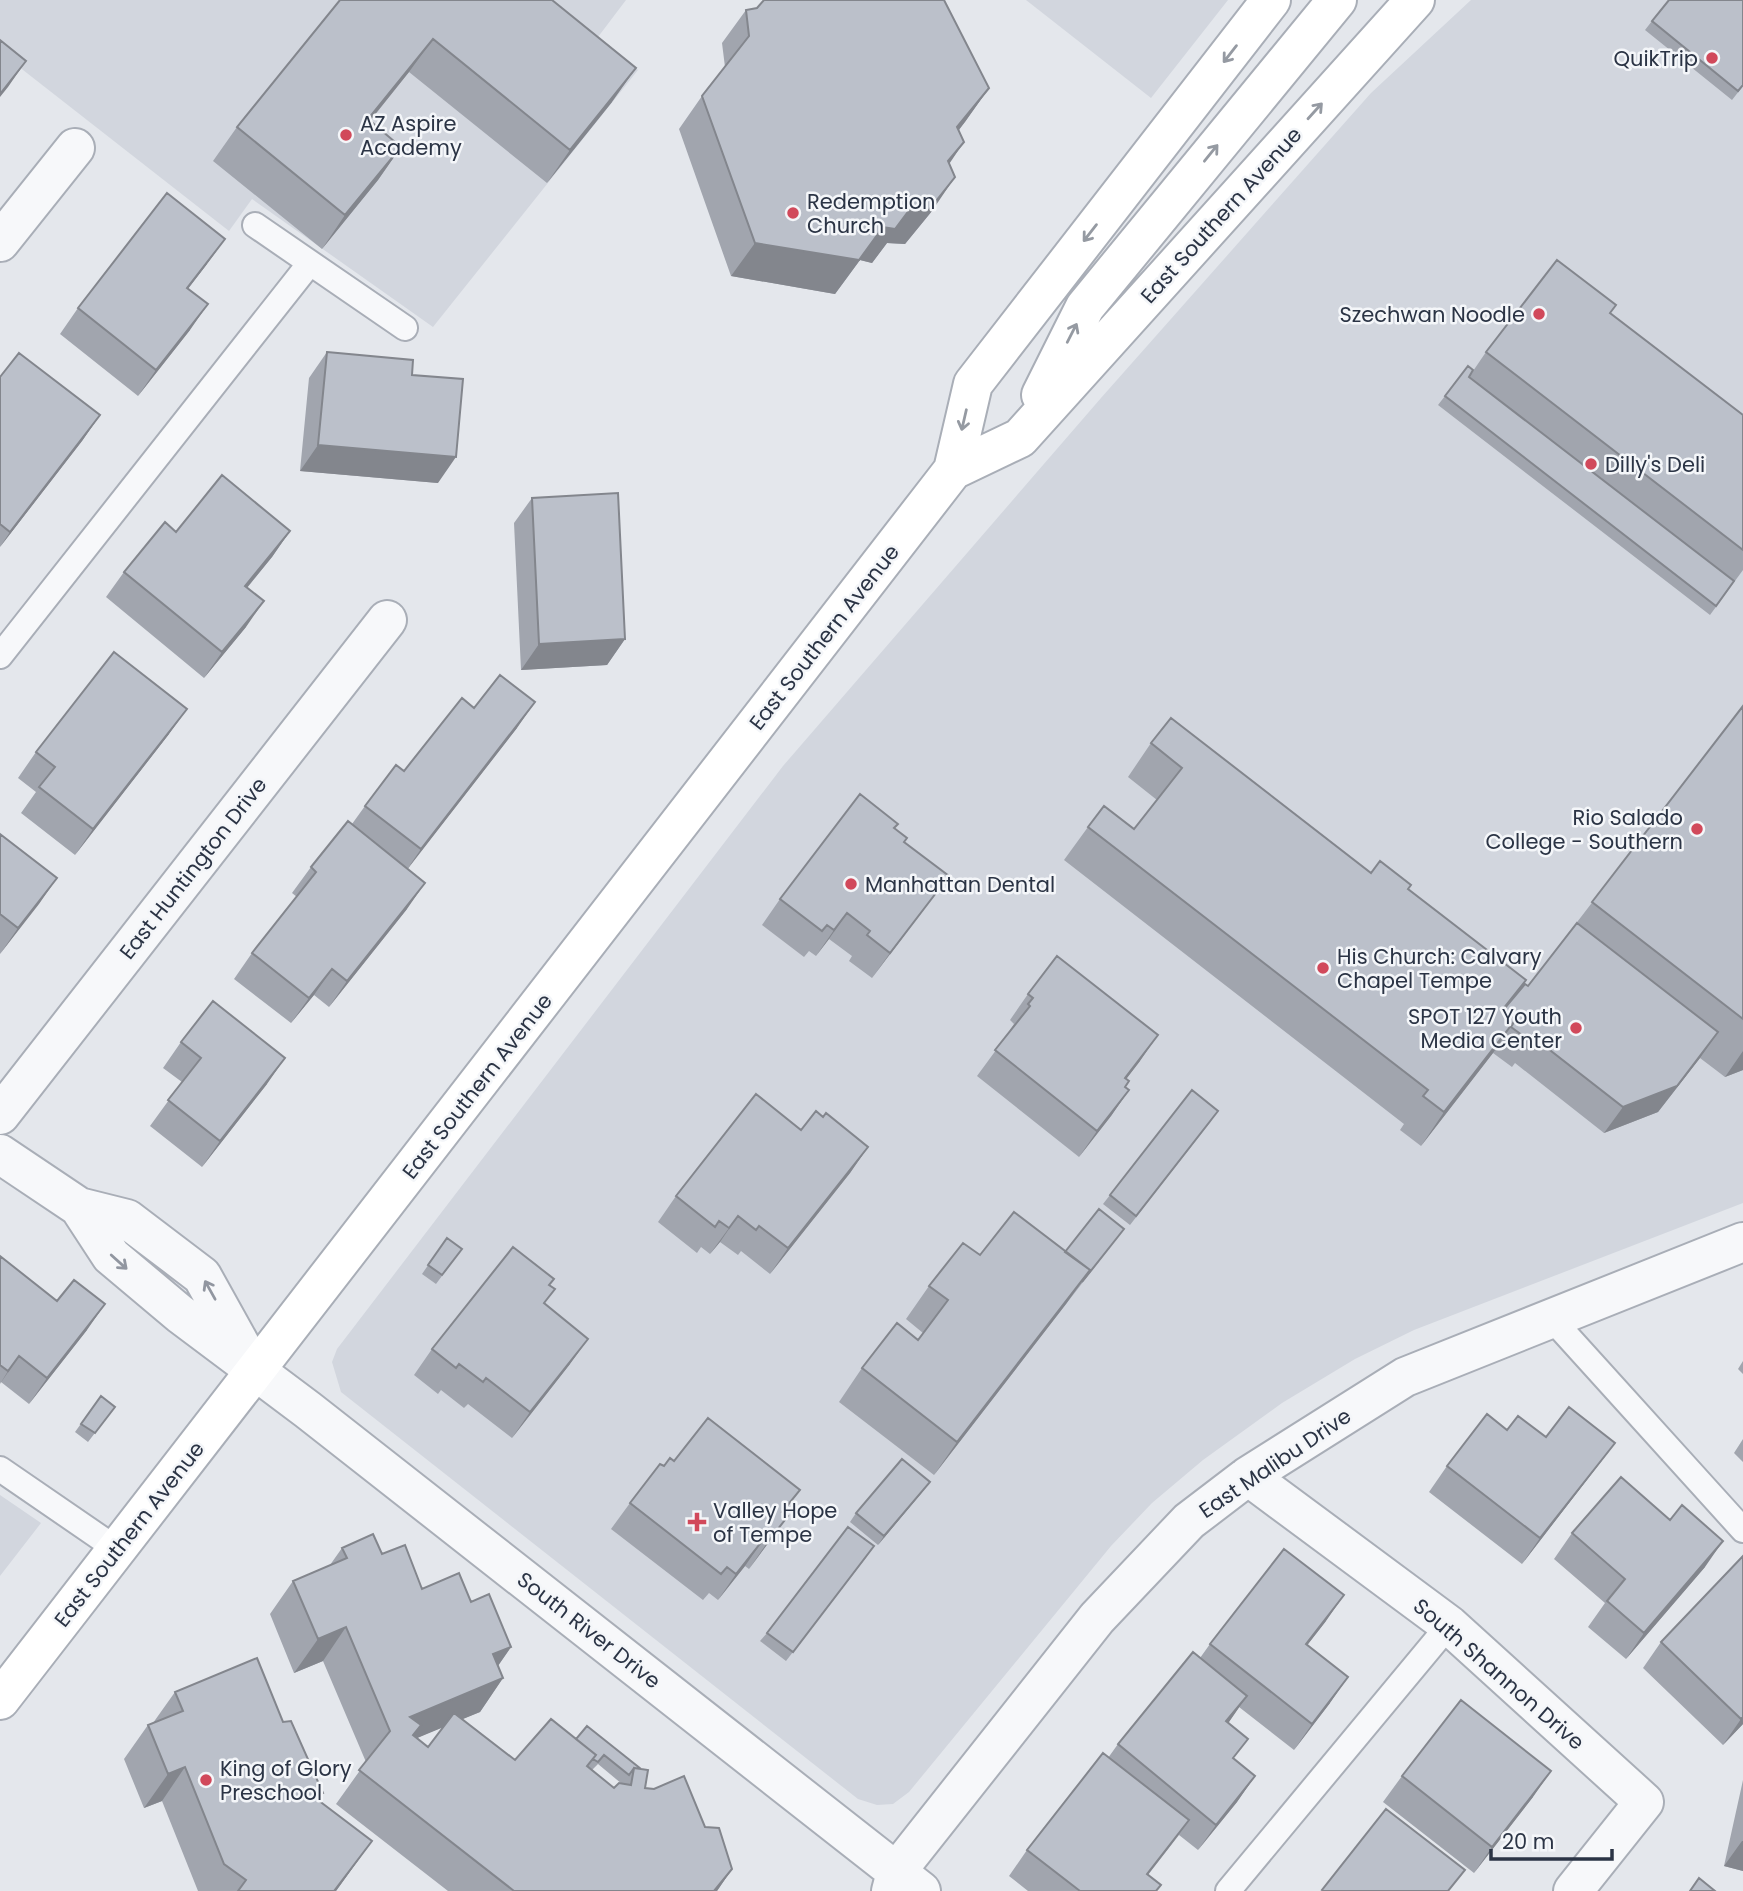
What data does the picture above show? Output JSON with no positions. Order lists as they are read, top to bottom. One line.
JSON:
{"streets":{"main road":["East Southern Avenue"],"street":["East Huntington Drive","East Malibu Drive","South River Drive","South Shannon Drive"]},"crossings":[["East Southern Avenue","South River Drive"],["East Malibu Drive","South River Drive"],["East Malibu Drive","South Shannon Drive"]],"places":{"other":["QuikTrip","AZ Aspire Academy","Redemption Church","Szechwan Noodle","Dilly's Deli","Rio Salado College - Southern","Manhattan Dental","His Church: Calvary Chapel Tempe","SPOT 127 Youth Media Center","King of Glory Preschool"],"health":["Valley Hope of Tempe"]},"scale_bar":"20 m"}
